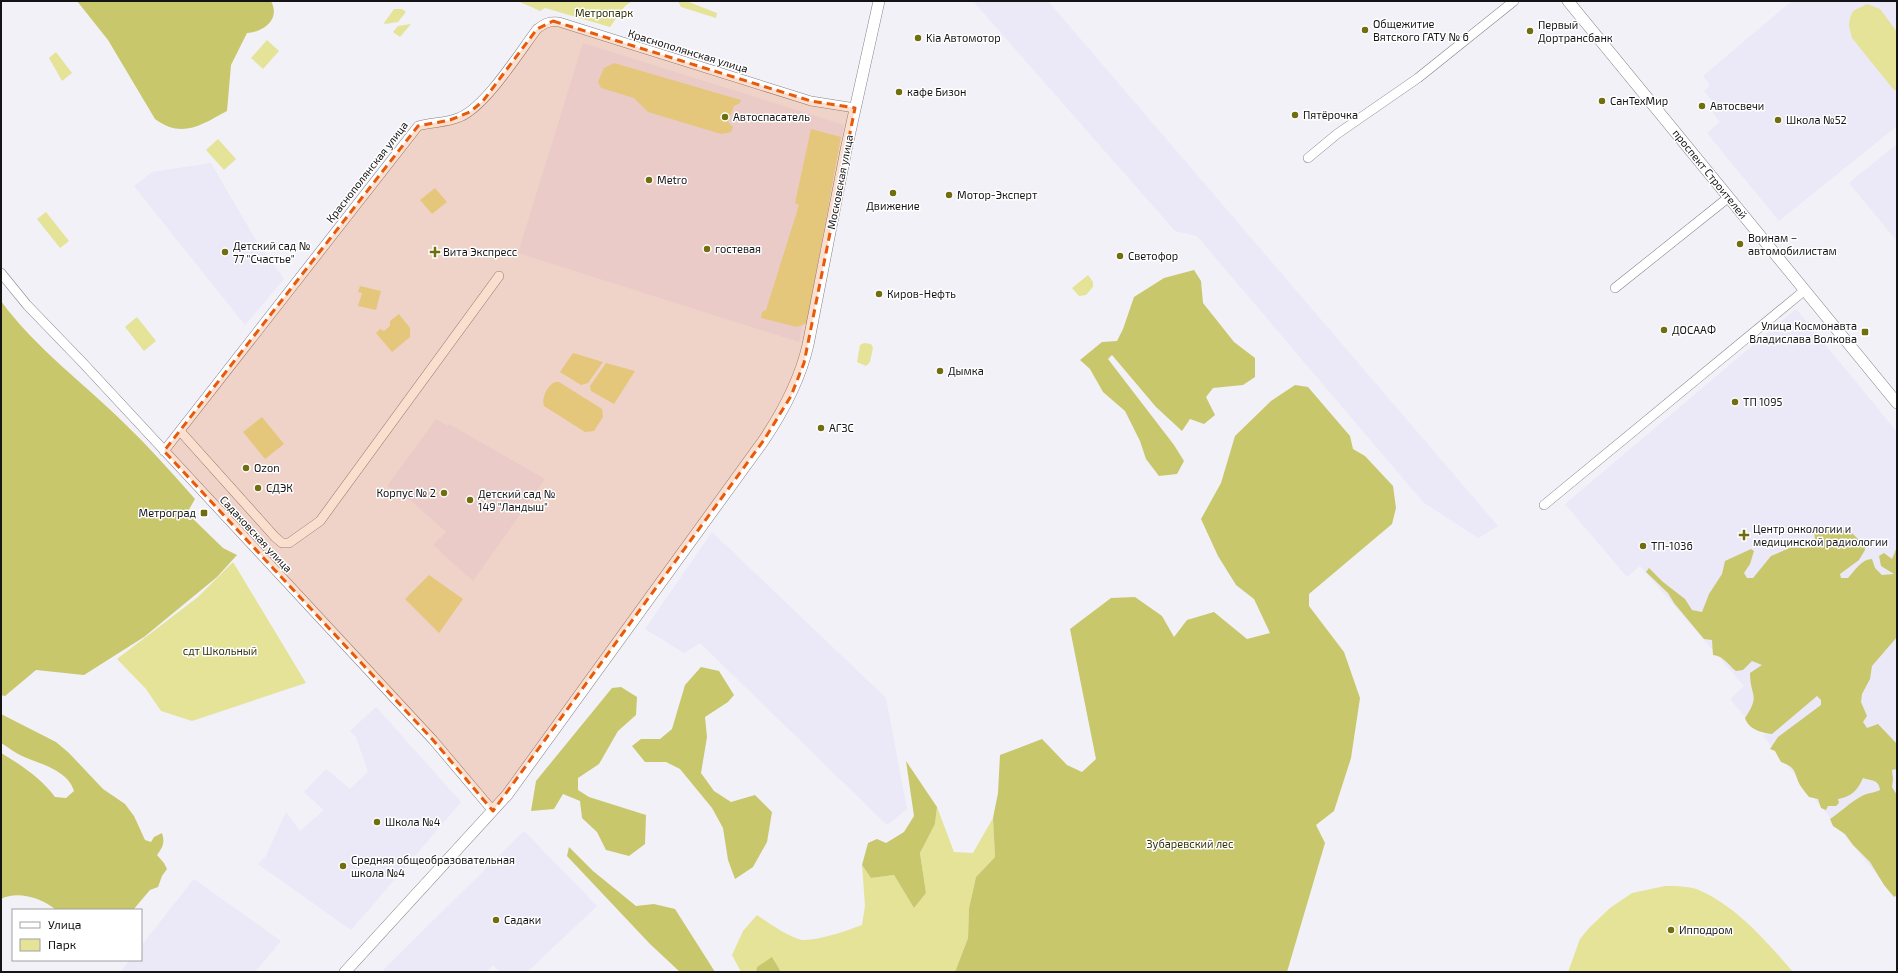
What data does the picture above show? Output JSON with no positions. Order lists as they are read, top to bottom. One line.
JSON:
{"streets":{"main road":["проспект Строителей","Московская улица"],"street":["Краснополянская улица","Садаковская улица"]},"crossings":[["Краснополянская улица","Московская улица"],["Краснополянская улица","Садаковская улица"],["Московская улица","Садаковская улица"]],"parks":["Метропарк","сдт Школьный","Зубаревский лес"],"places":{"other":["Общежитие Вятского ГАТУ № 6","Первый Дортрансбанк","Kia Автомотор","кафе Бизон","СанТехМир","Автосвечи","Пятёрочка","Автоспасатель","Школа №52","Metro","Движение","Мотор-Эксперт","Воинам – автомобилистам","гостевая","Детский сад № 77 \"Счастье\"","Светофор","Киров-Нефть","ДОСААФ","Дымка","ТП 1095","АГЗС","Ozon","СДЭК","Корпус № 2","Детский сад № 149 \"Ландыш\"","ТП-1036","Школа №4","Средняя общеобразовательная школа №4","Садаки","Ипподром"],"health":["Вита Экспресс","Центр онкологии и медицинской радиологии"],"transit":["Улица Космонавта Владислава Волкова","Метроград"]},"legend":["Улица","Парк"]}
